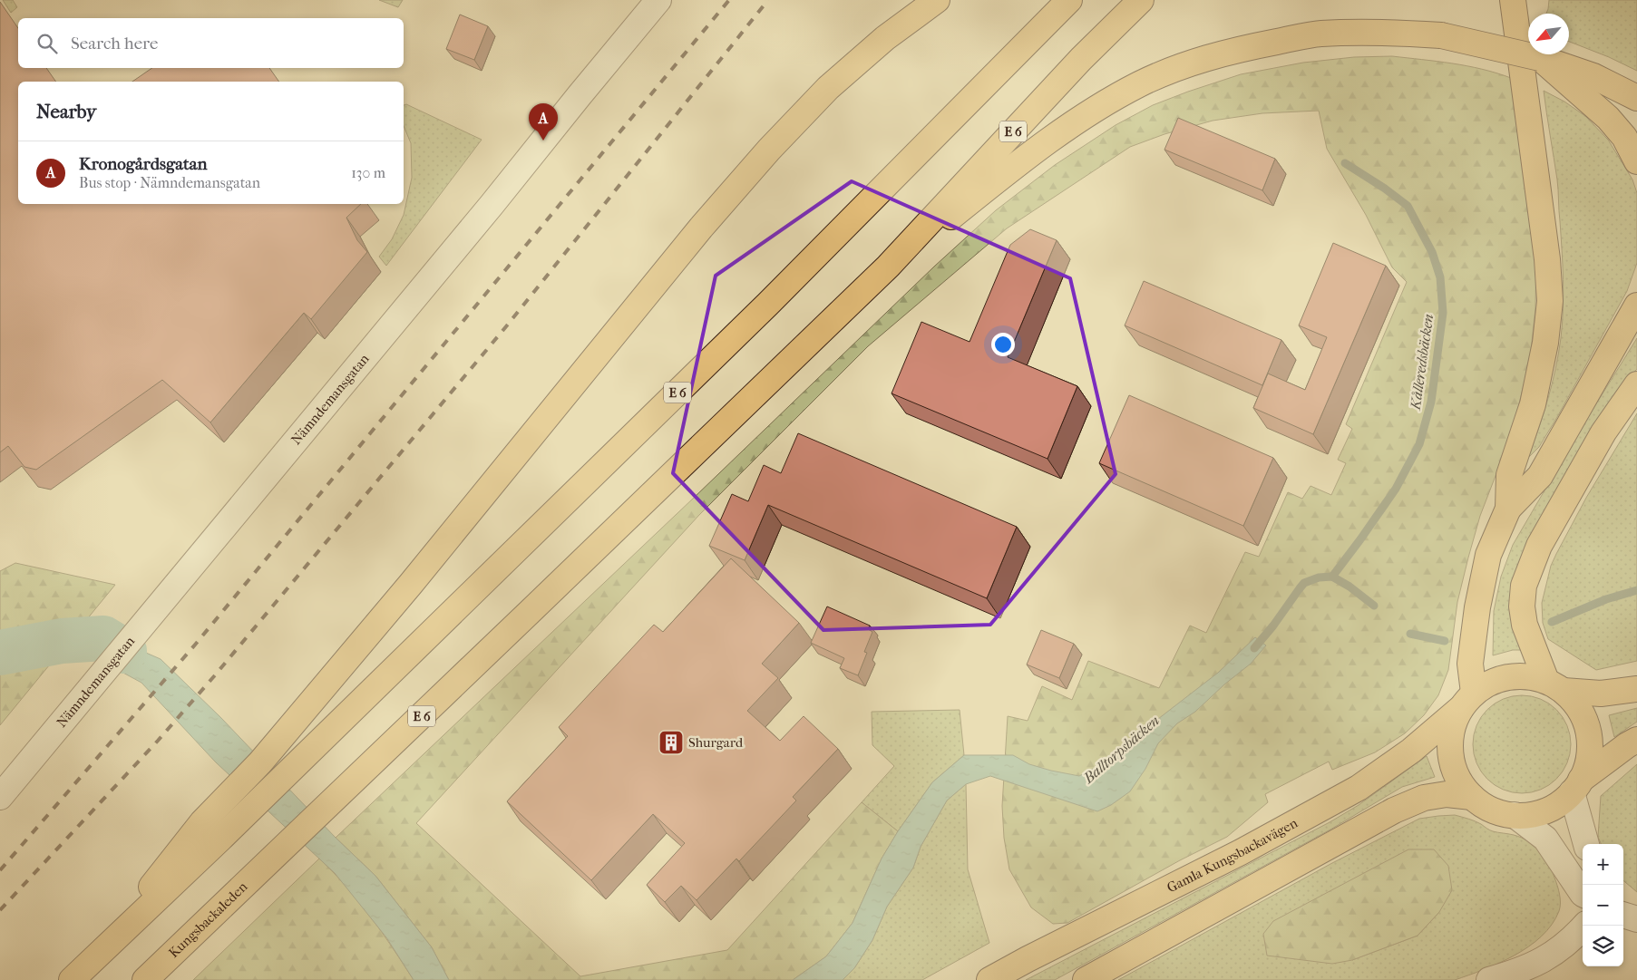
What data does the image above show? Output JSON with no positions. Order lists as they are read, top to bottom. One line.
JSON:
{"streets":{"main road":["E 6","Gamla Kungsbackavägen","Kungsbackaleden"],"street":["Nämndemansgatan"]},"crossings":[["E 6","Kungsbackaleden"]],"water":["Kålleredsbäcken","Balltorpsbäcken"],"places":{"building":["Shurgard"]},"north":"bottom left","page":{"search":"Search here","heading":"Nearby","pins":"A","list":[{"mark":"A","name":"Kronogårdsgatan","note":"Bus stop · Nämndemansgatan","value":"130 m"}],"map_buttons":["+","−"]}}
